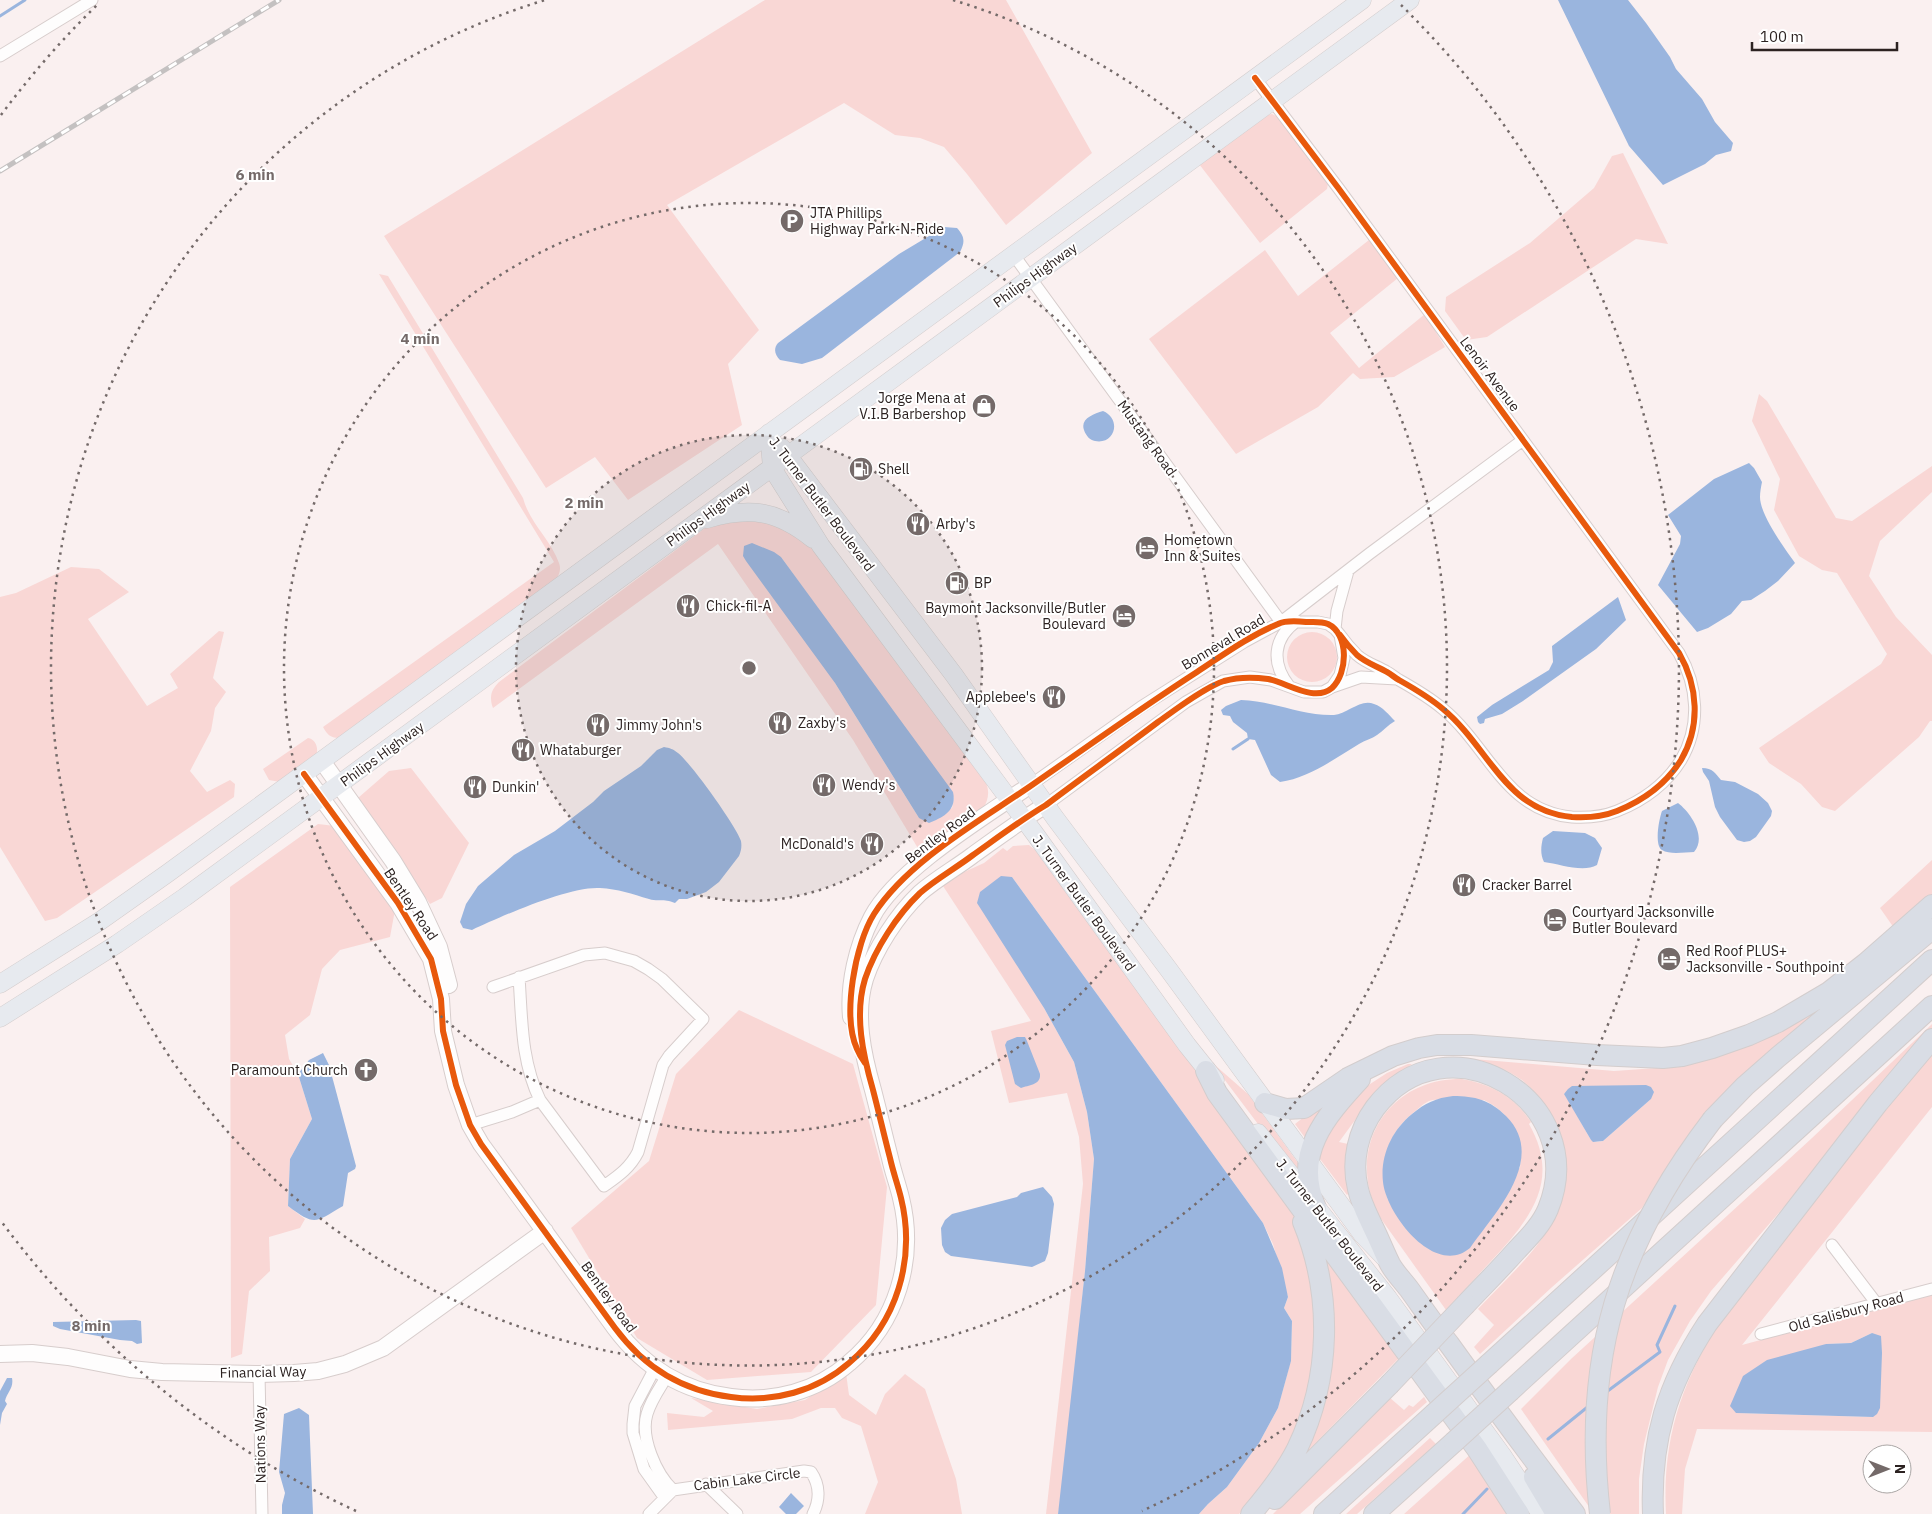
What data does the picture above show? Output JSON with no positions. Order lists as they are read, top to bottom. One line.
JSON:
{"streets":{"highway":["J. Turner Butler Boulevard"],"main road":["Philips Highway"],"street":["Lenoir Avenue","Mustang Road","Bonneval Road","Bentley Road","Old Salisbury Road","Financial Way","Nations Way","Cabin Lake Circle"]},"crossings":[["Philips Highway","Lenoir Avenue"],["Philips Highway","Mustang Road"],["Philips Highway","J. Turner Butler Boulevard"],["Philips Highway","Bentley Road"],["Lenoir Avenue","Bonneval Road"],["Mustang Road","Bonneval Road"],["J. Turner Butler Boulevard","Bonneval Road"],["J. Turner Butler Boulevard","Bentley Road"],["Bonneval Road","Bentley Road"],["Bentley Road","Financial Way"],["Financial Way","Nations Way"]],"places":{"parking":["JTA Phillips Highway Park-N-Ride"],"shop":["Jorge Mena at V.I.B Barbershop"],"fuel station":["Shell","BP"],"restaurant":["Arby's","Chick-fil-A","Applebee's","Zaxby's","Jimmy John's","Whataburger","Wendy's","Dunkin'","McDonald's","Cracker Barrel"],"hotel":["Hometown Inn & Suites","Baymont Jacksonville/Butler Boulevard","Courtyard Jacksonville Butler Boulevard","Red Roof PLUS+ Jacksonville - Southpoint"],"church":["Paramount Church"]},"scale_bar":"100 m","north":"right","rings":["6 min","4 min","2 min","8 min"]}
